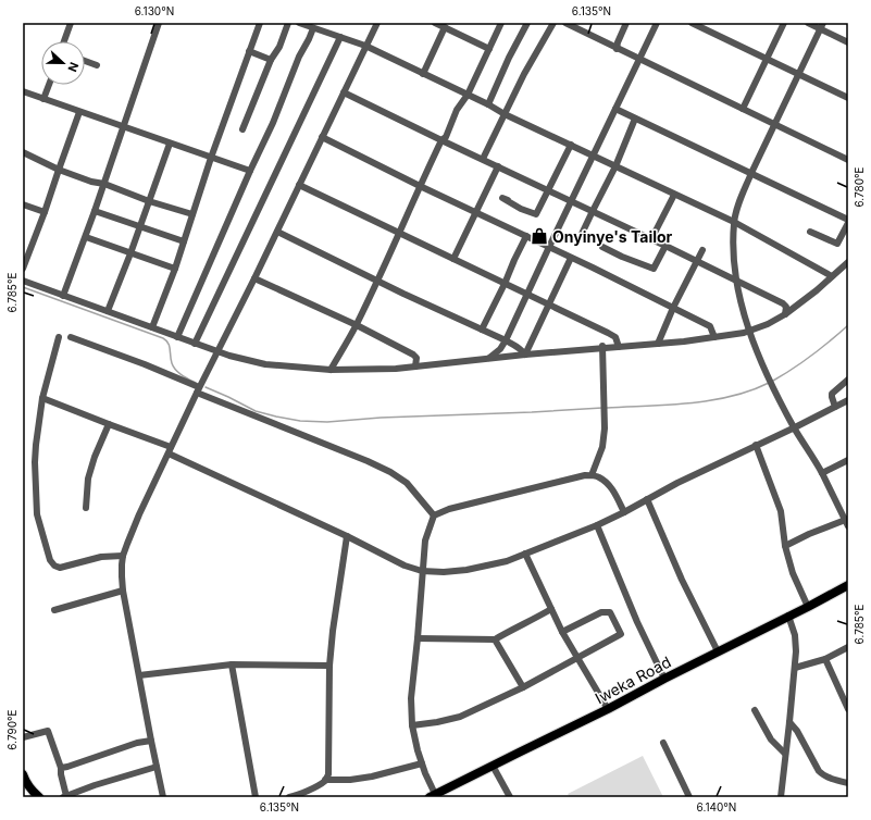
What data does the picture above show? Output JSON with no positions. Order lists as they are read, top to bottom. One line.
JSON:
{"streets":{"main road":["Iweka Road"]},"places":{"shop":["Onyinye's Tailor"]},"north":"right","coordinates":["6.130°N","6.135°N","6.780°E","6.785°E","6.790°E","6.140°N"]}
